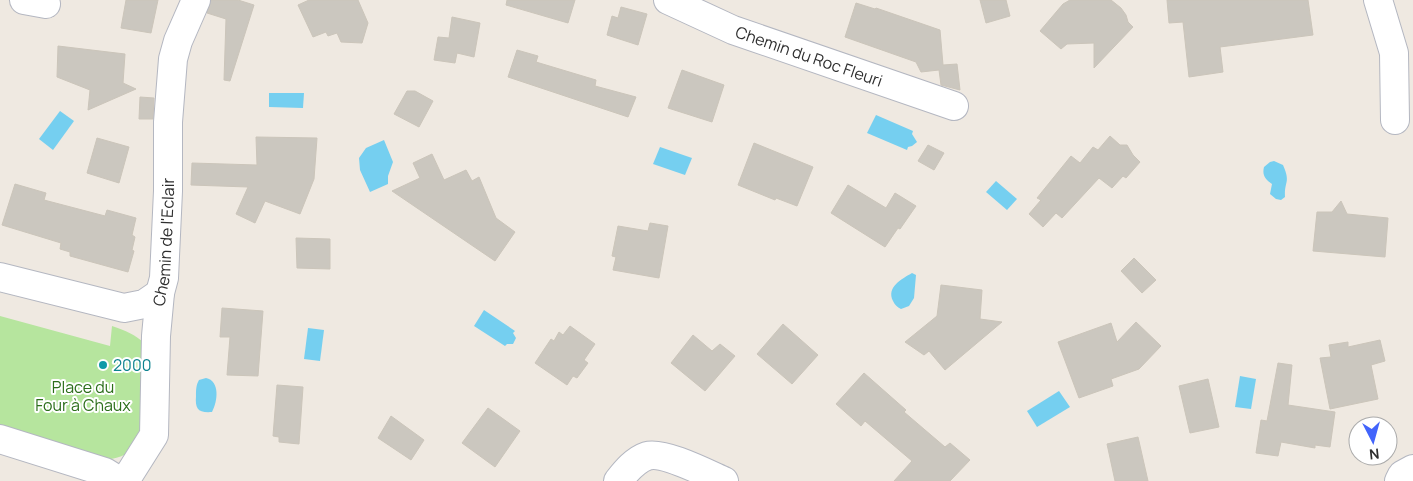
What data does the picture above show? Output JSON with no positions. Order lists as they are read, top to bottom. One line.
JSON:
{"streets":{"street":["Chemin du Roc Fleuri","Chemin de l'Eclair"]},"parks":["Place du Four à Chaux"],"places":["2000"],"north":"bottom"}
